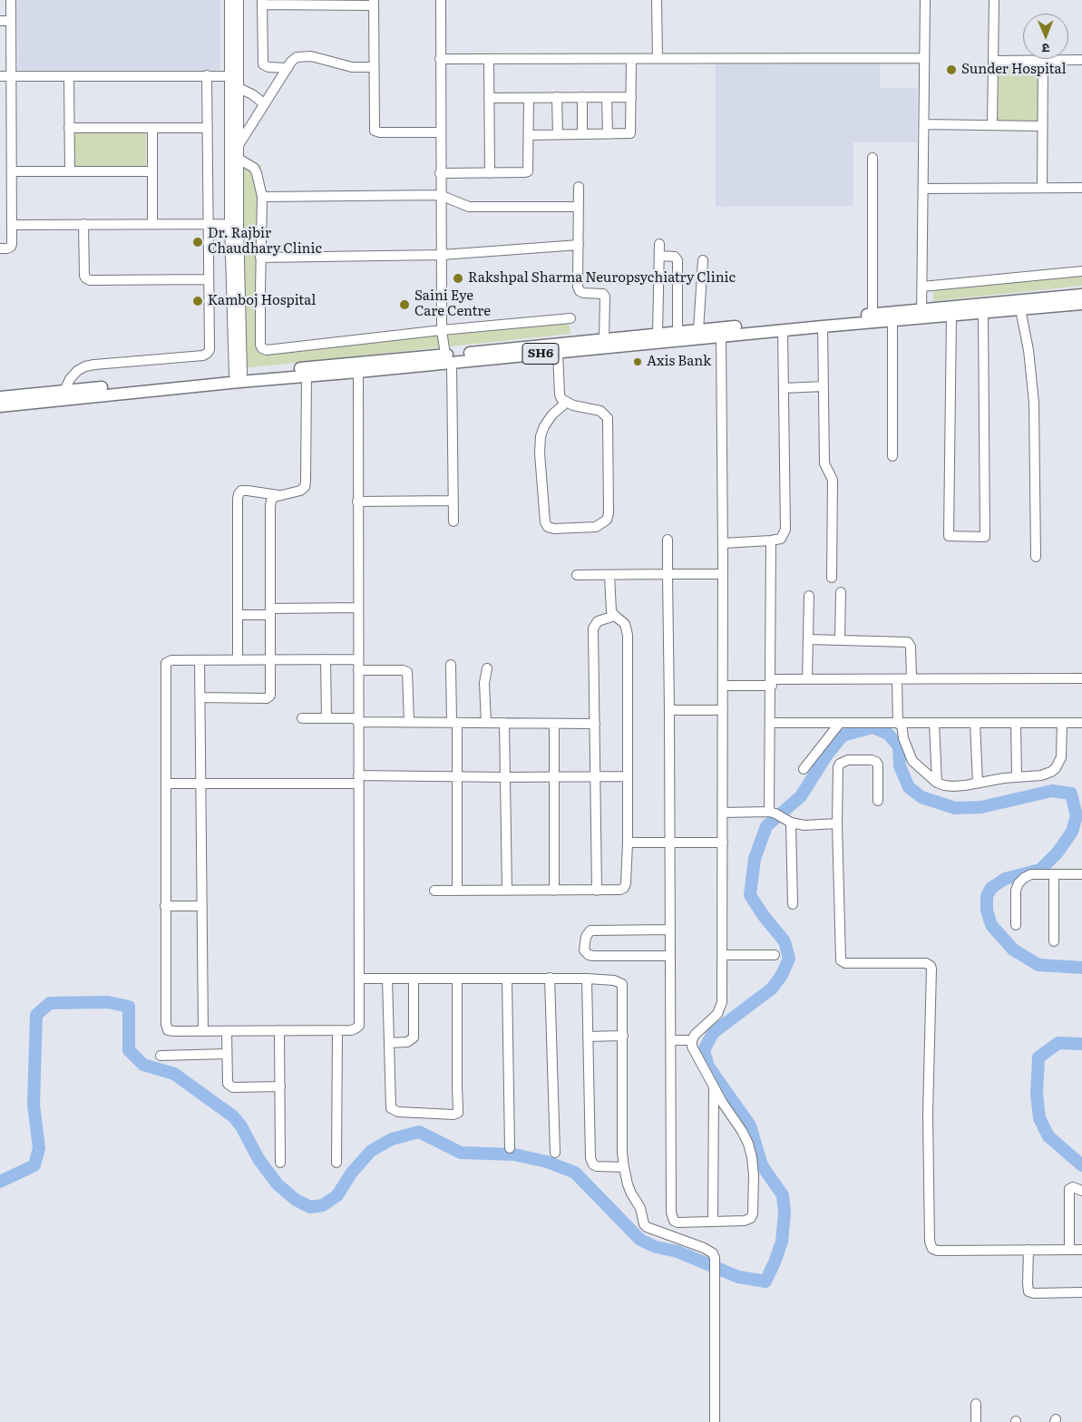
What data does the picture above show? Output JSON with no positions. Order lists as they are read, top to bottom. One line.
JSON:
{"streets":{"main road":["SH6"]},"places":["Sunder Hospital","Dr. Rajbir Chaudhary Clinic","Rakshpal Sharma Neuropsychiatry Clinic","Kamboj Hospital","Saini Eye Care Centre","Axis Bank"],"north":"bottom"}
